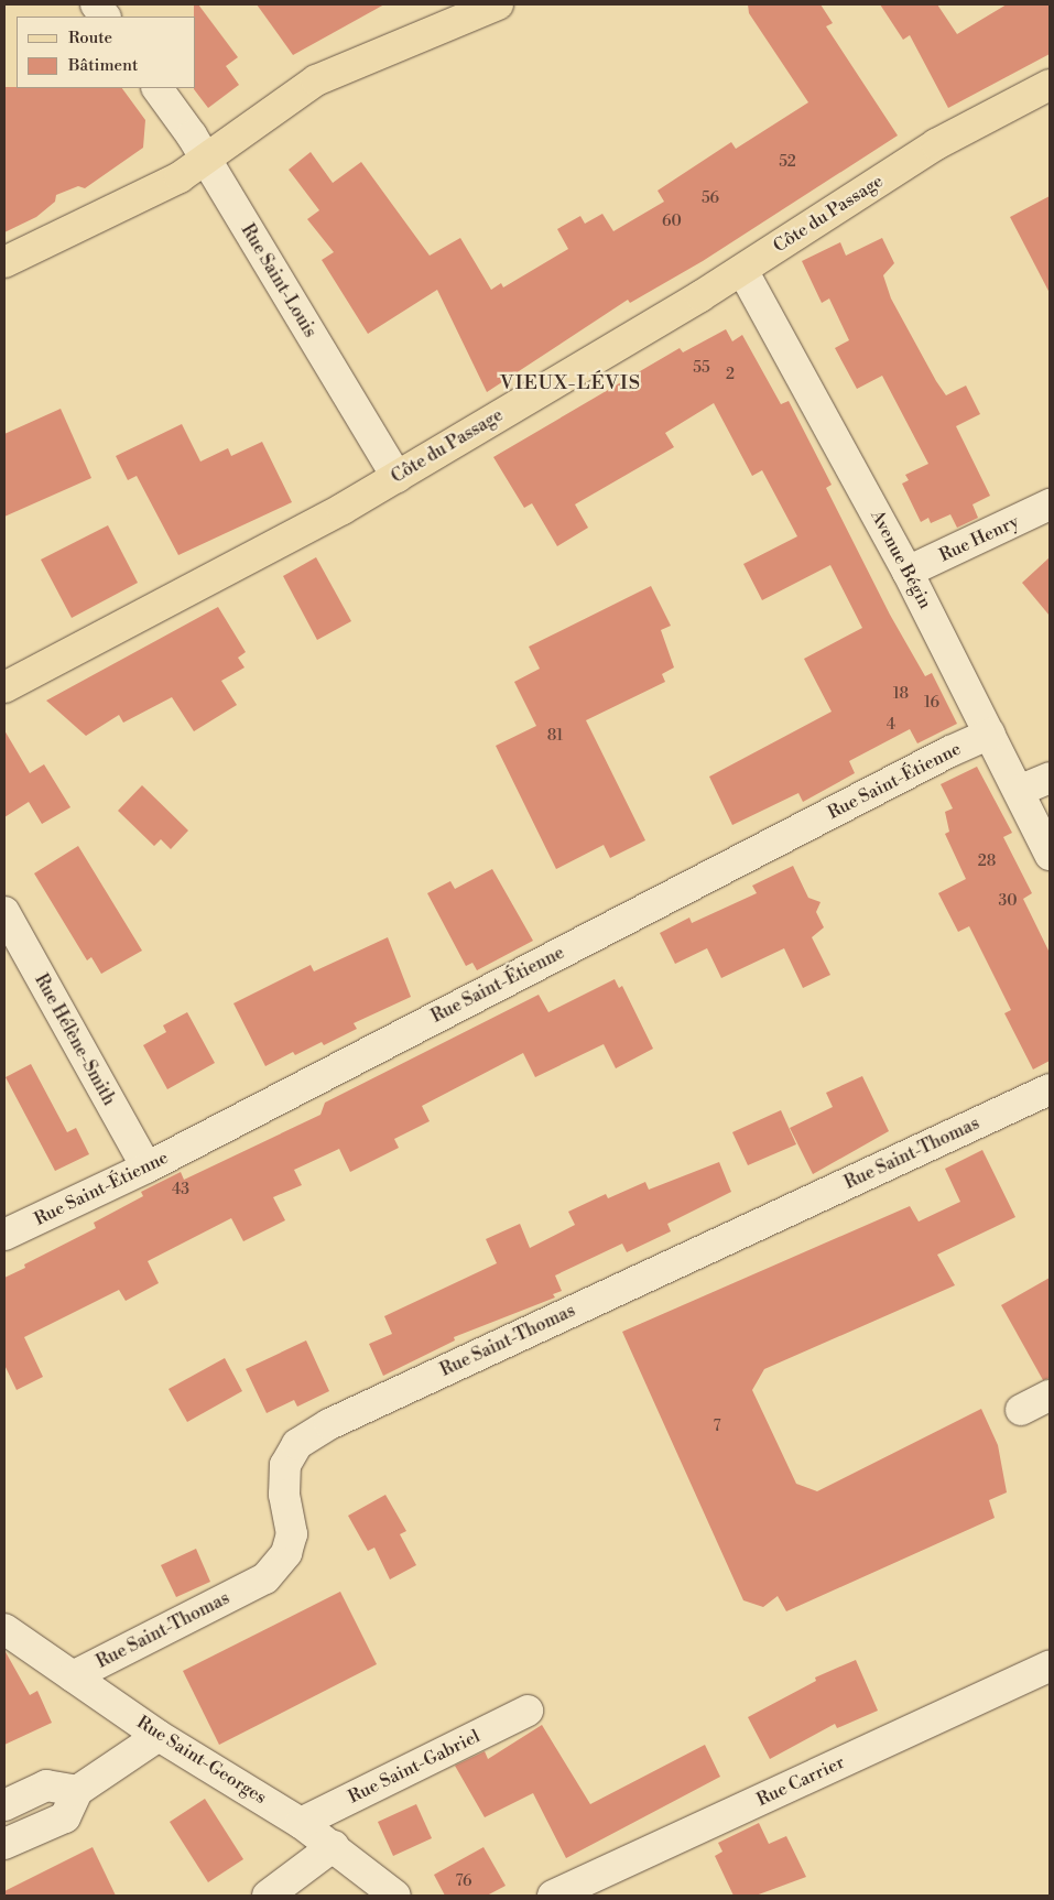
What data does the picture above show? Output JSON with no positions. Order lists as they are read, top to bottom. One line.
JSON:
{"streets":{"main road":["Côte du Passage"],"street":["Rue Saint-Louis","Rue Henry","Avenue Bégin","Rue Saint-Étienne","Rue Hélène-Smith","Rue Saint-Thomas","Rue Saint-Georges","Rue Saint-Gabriel","Rue Carrier"]},"crossings":[["Côte du Passage","Rue Saint-Louis"],["Côte du Passage","Avenue Bégin"],["Rue Henry","Avenue Bégin"],["Avenue Bégin","Rue Saint-Étienne"],["Rue Saint-Étienne","Rue Hélène-Smith"],["Rue Saint-Thomas","Rue Saint-Georges"],["Rue Saint-Georges","Rue Saint-Gabriel"]],"districts":["VIEUX-LÉVIS"],"house_numbers":["52","56","60","55","2","18","16","4","81","28","30","43","7","76"],"legend":["Route","Bâtiment"]}
